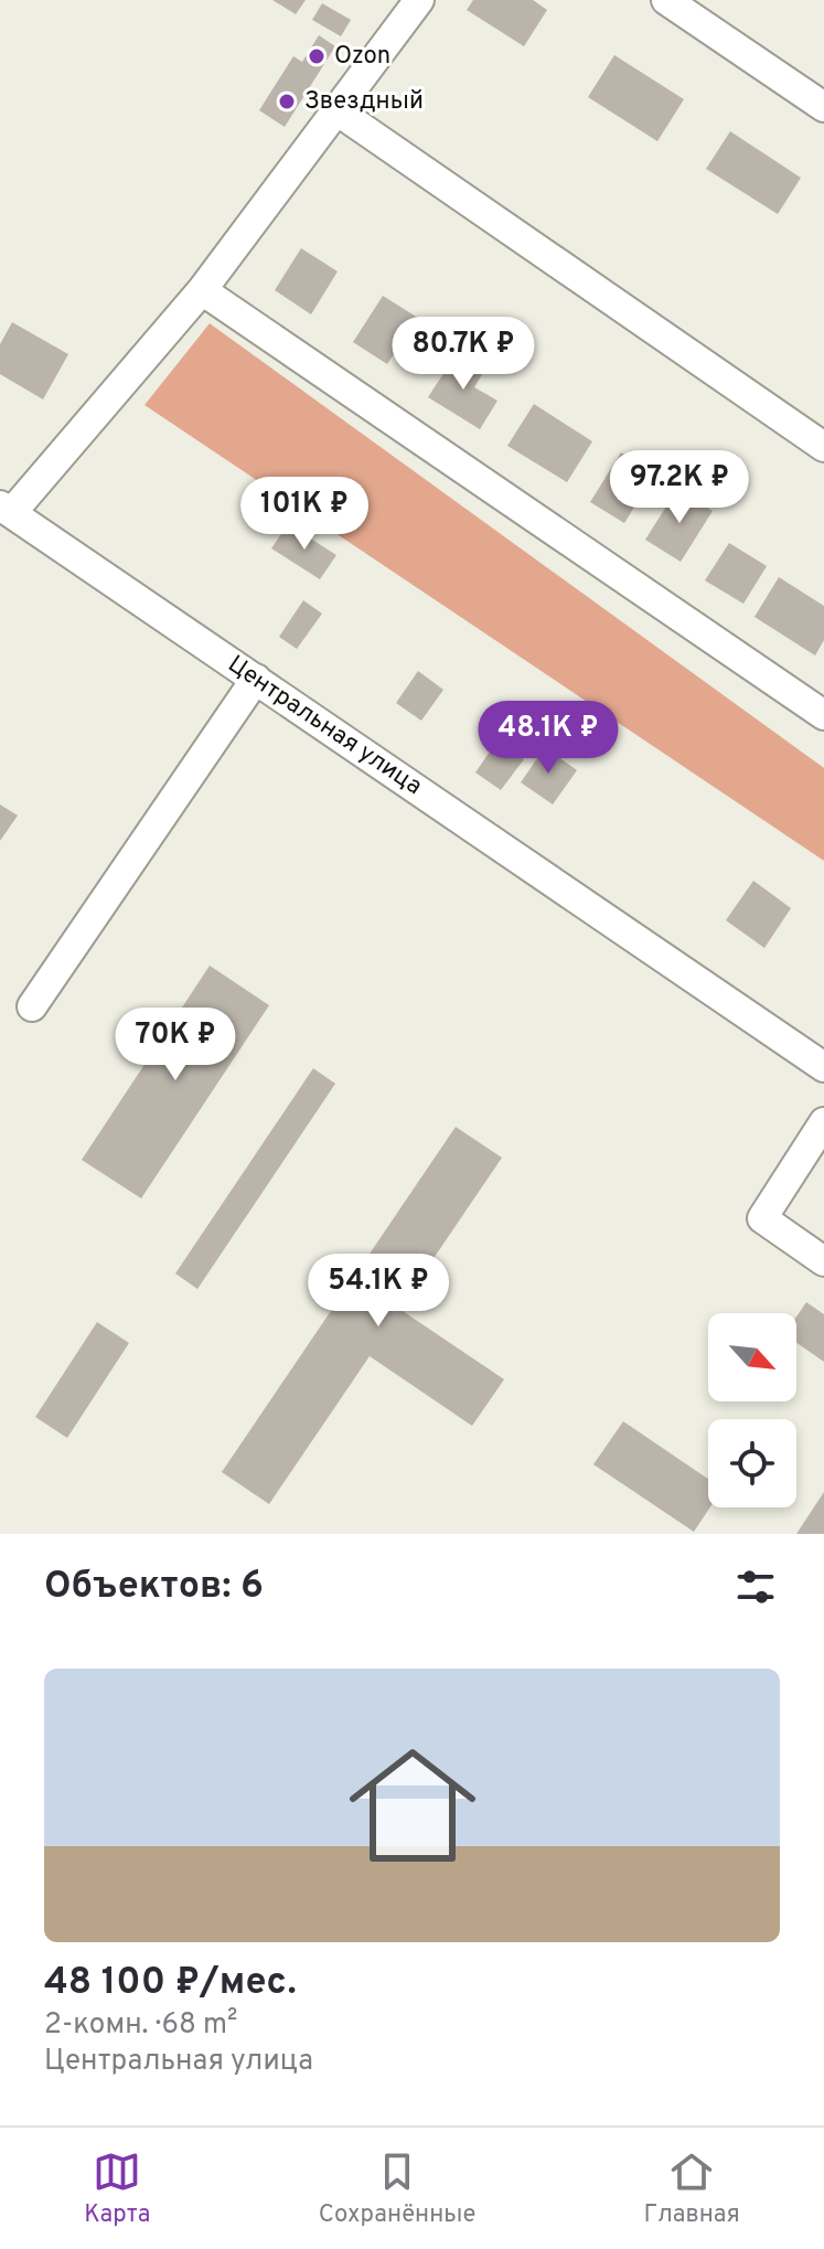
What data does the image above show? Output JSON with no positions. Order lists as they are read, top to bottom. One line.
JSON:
{"streets":{"street":["Центральная улица"]},"places":["Ozon","Звездный"],"north":"bottom right","page":{"price":["80.7K ₽","97.2K ₽","101K ₽","48.1K ₽","70K ₽","54.1K ₽"],"heading":"Объектов: 6","list":[{"name":"48 100 ₽/мес.","note":"2-комн. · 68 m² · Центральная улица"}],"tabs":["Карта","Сохранённые","Главная"]}}
